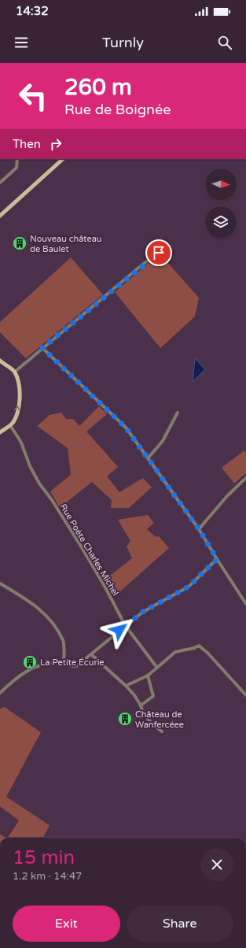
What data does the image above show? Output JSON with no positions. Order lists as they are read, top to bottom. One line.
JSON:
{"streets":{"street":["Rue Poète Charles Michel"]},"places":{"building":["Nouveau château de Baulet","La Petite Écurie","Château de Wanfercéee"]},"north":"right","page":{"status":"14:32","header":"Turnly","turn":["260 m","Rue de Boignée"],"then":"Then","heading":["15 min","1.2 km · 14:47"],"buttons":["Exit","Share"]}}
